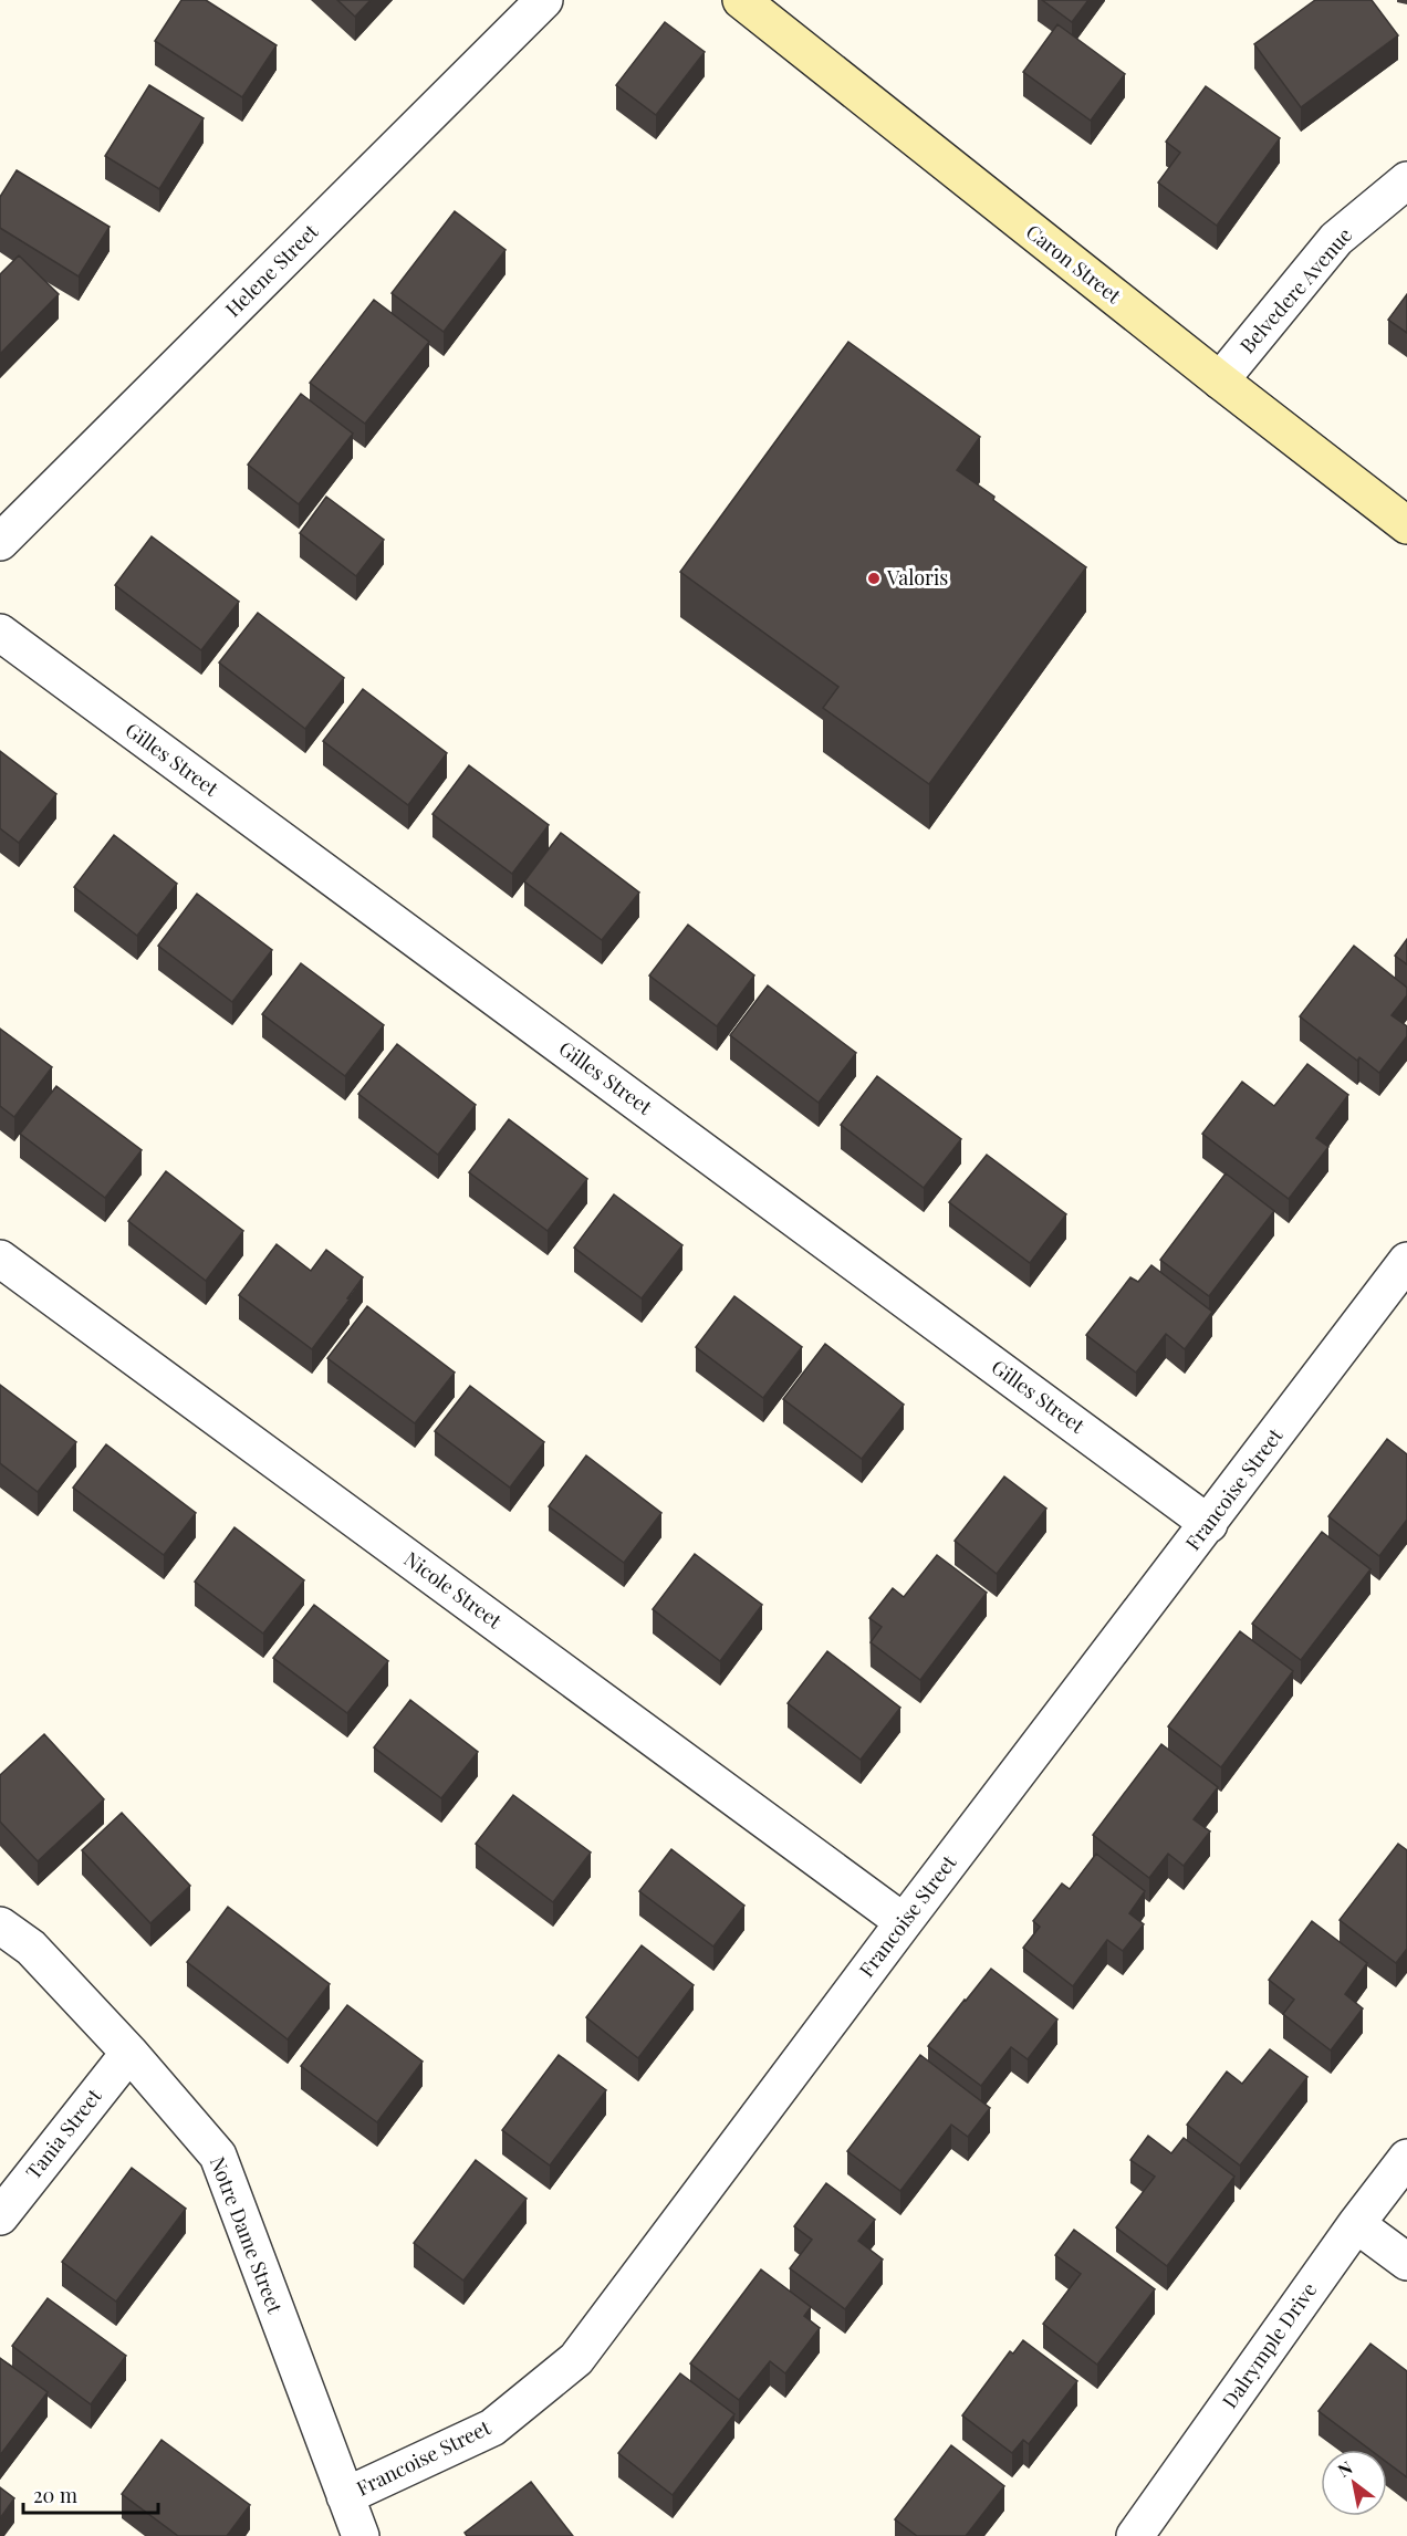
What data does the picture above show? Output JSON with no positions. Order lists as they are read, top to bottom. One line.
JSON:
{"streets":{"street":["Caron Street","Helene Street","Belvedere Avenue","Gilles Street","Francoise Street","Nicole Street","Tania Street","Notre Dame Street","Dalrymple Drive"]},"crossings":[["Caron Street","Belvedere Avenue"],["Gilles Street","Francoise Street"],["Francoise Street","Nicole Street"],["Francoise Street","Notre Dame Street"],["Tania Street","Notre Dame Street"]],"places":["Valoris"],"scale_bar":"20 m","north":"top left"}
